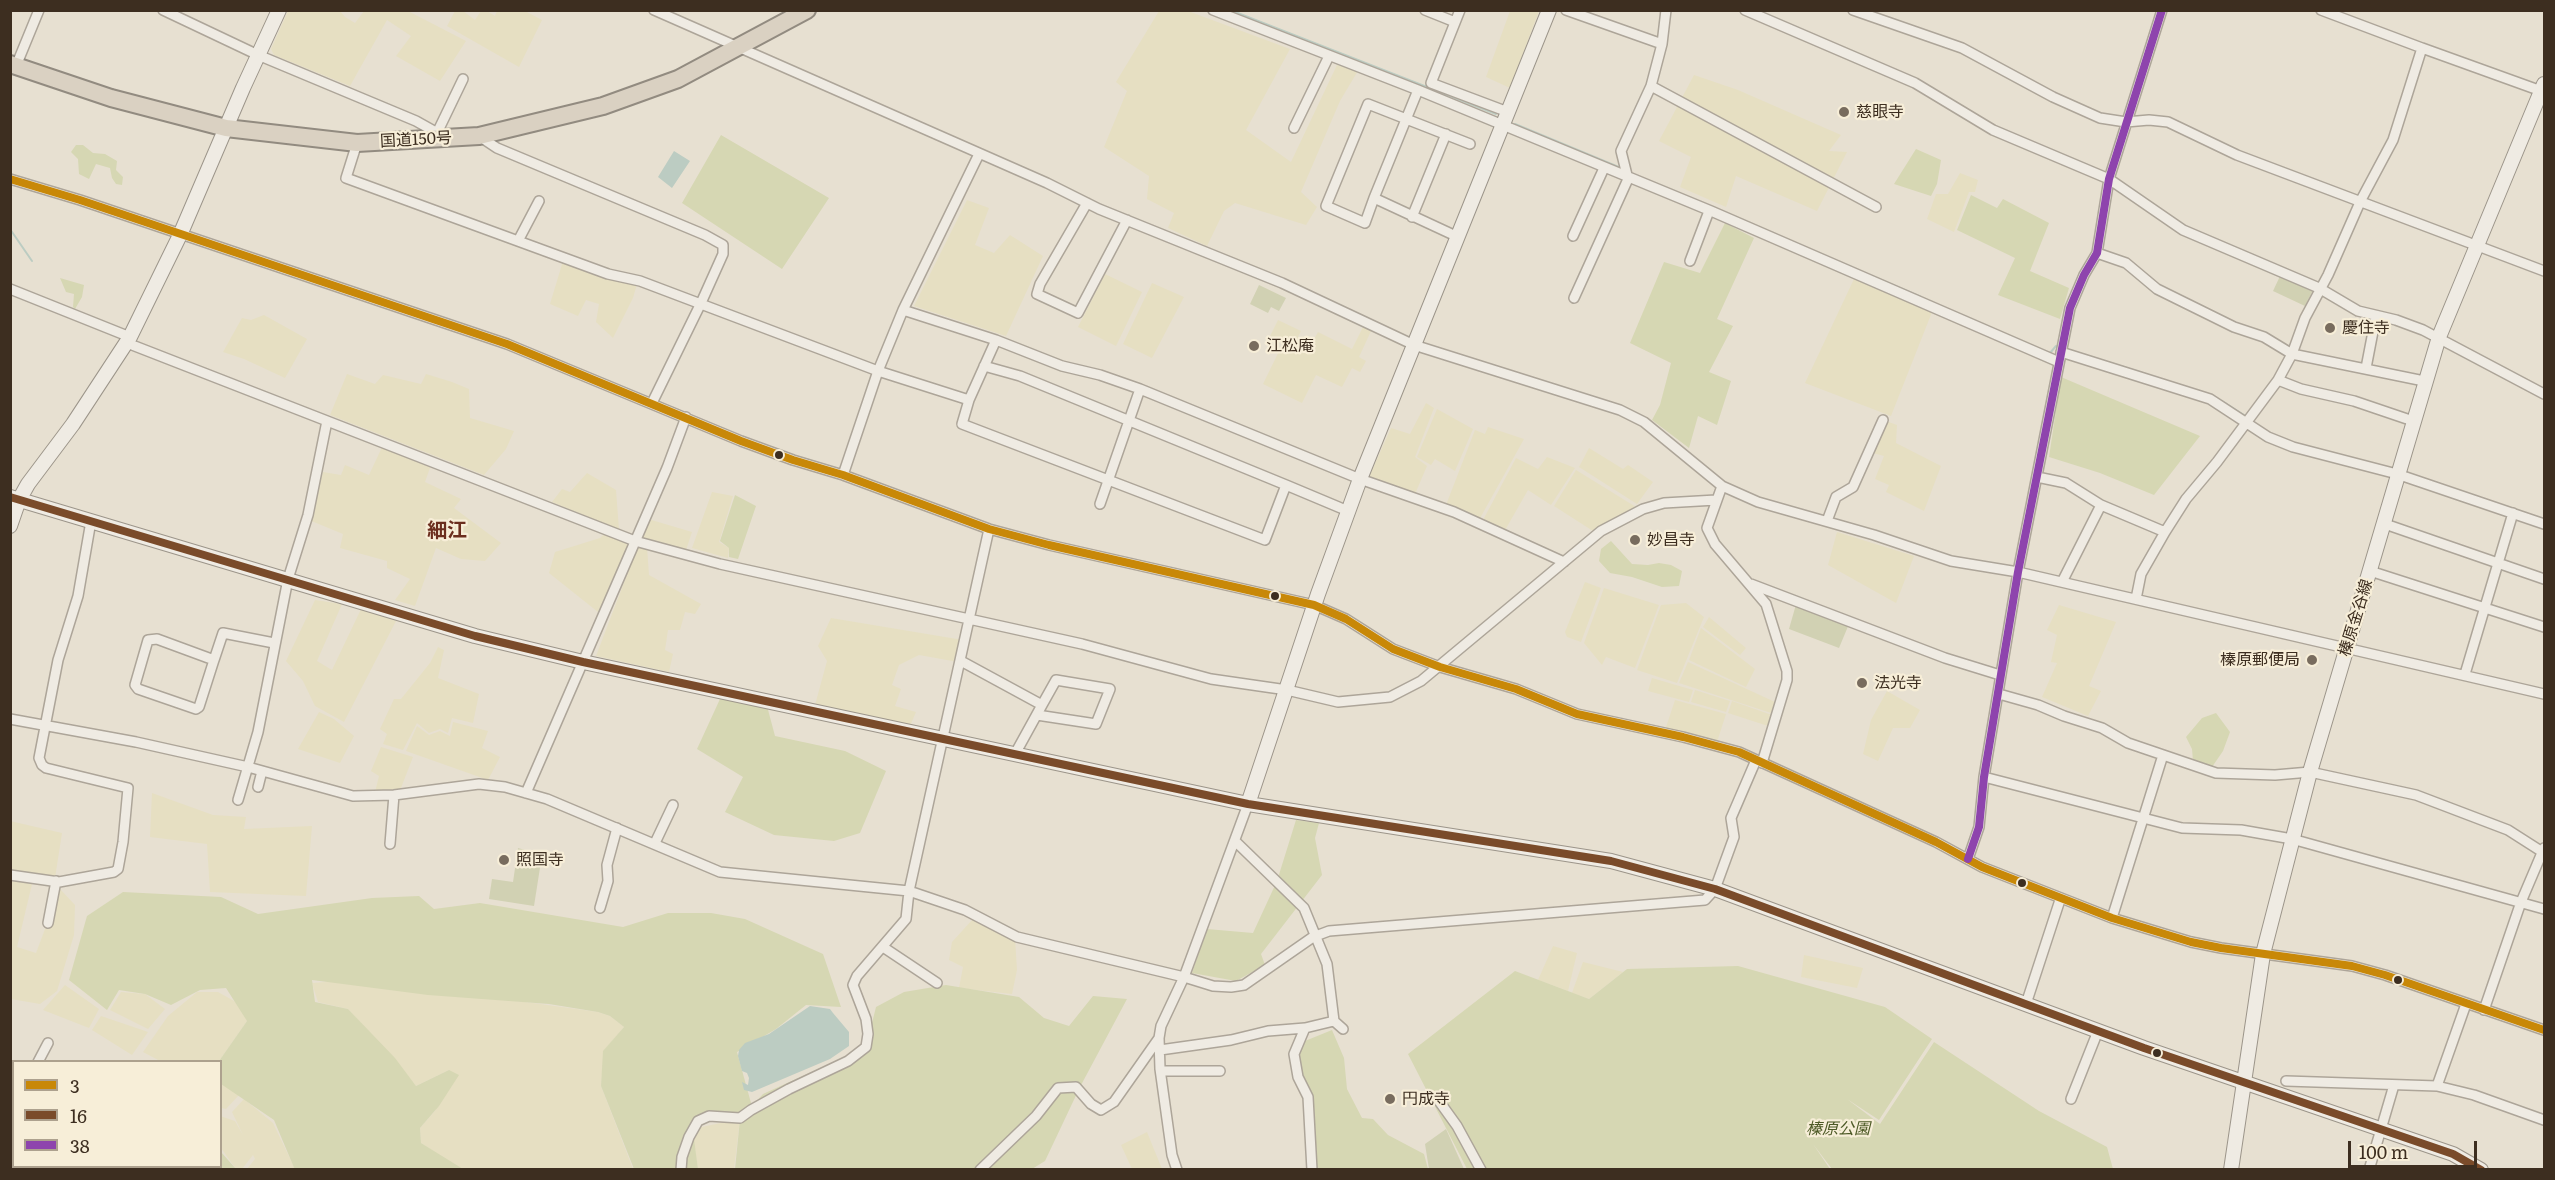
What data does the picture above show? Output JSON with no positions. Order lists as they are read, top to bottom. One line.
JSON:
{"streets":{"highway":["国道150号"],"street":["榛原金谷線"]},"districts":["細江"],"parks":["榛原公園"],"places":["慈眼寺","慶住寺","江松庵","妙昌寺","榛原郵便局","法光寺","照国寺","円成寺"],"lines":["transit line 38","transit line 3","transit line 16"],"legend":["3","16","38"],"scale_bar":"100 m"}
